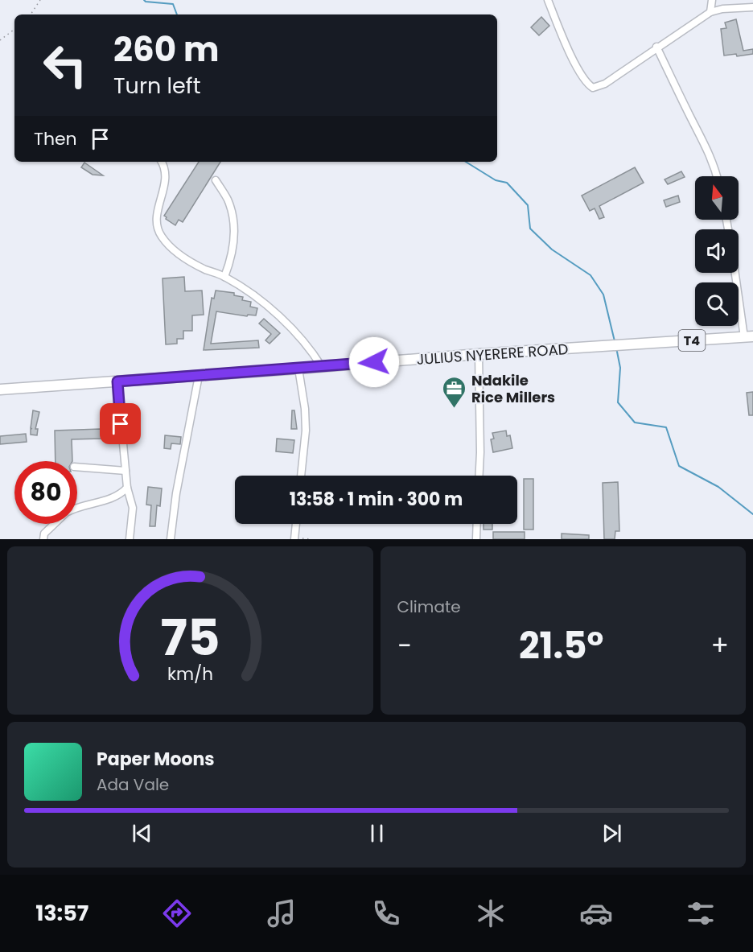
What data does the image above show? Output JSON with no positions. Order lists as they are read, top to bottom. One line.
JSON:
{"streets":{"highway":["T4","JULIUS NYERERE ROAD"]},"places":{"office":["Ndakile Rice Millers"]},"north":"top","page":{"turn":["260 m","Turn left"],"then":"Then","limit":"80","trip":"13:58 · 1 min · 300 m","tile":"Climate","heat":["−","21.5°","+"],"song":["Paper Moons","Ada Vale"],"tabs":"13:57","gauge":["75","km/h"]}}
